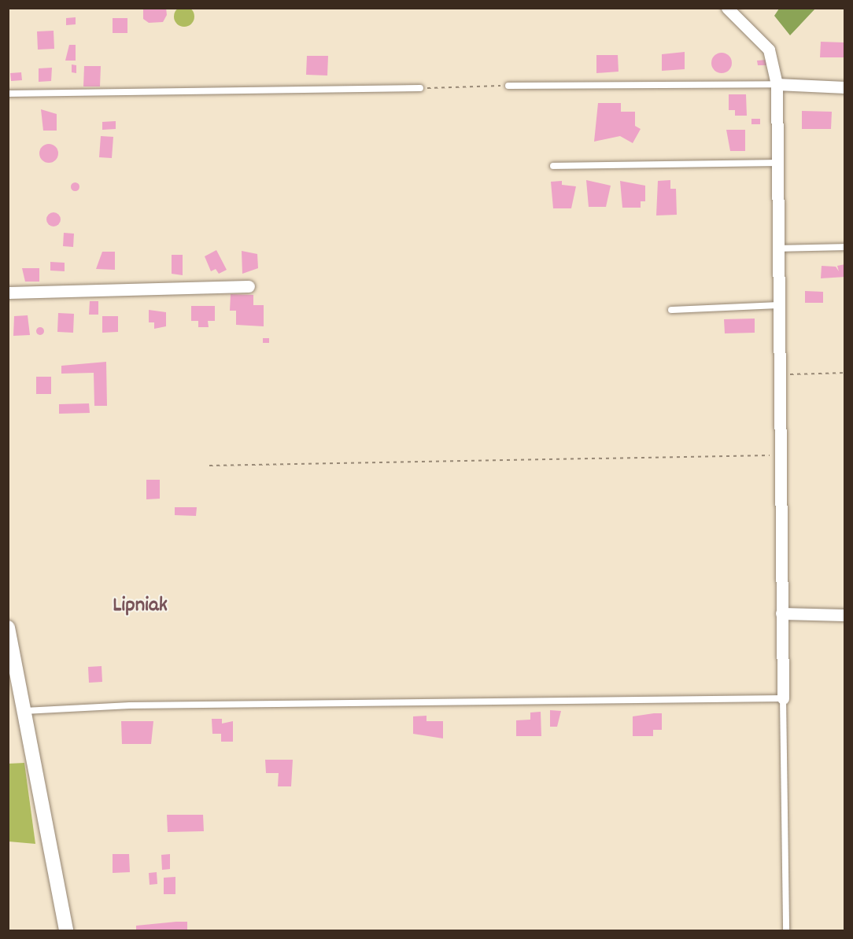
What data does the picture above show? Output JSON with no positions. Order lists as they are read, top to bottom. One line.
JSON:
{"districts":["Lipniak"]}
